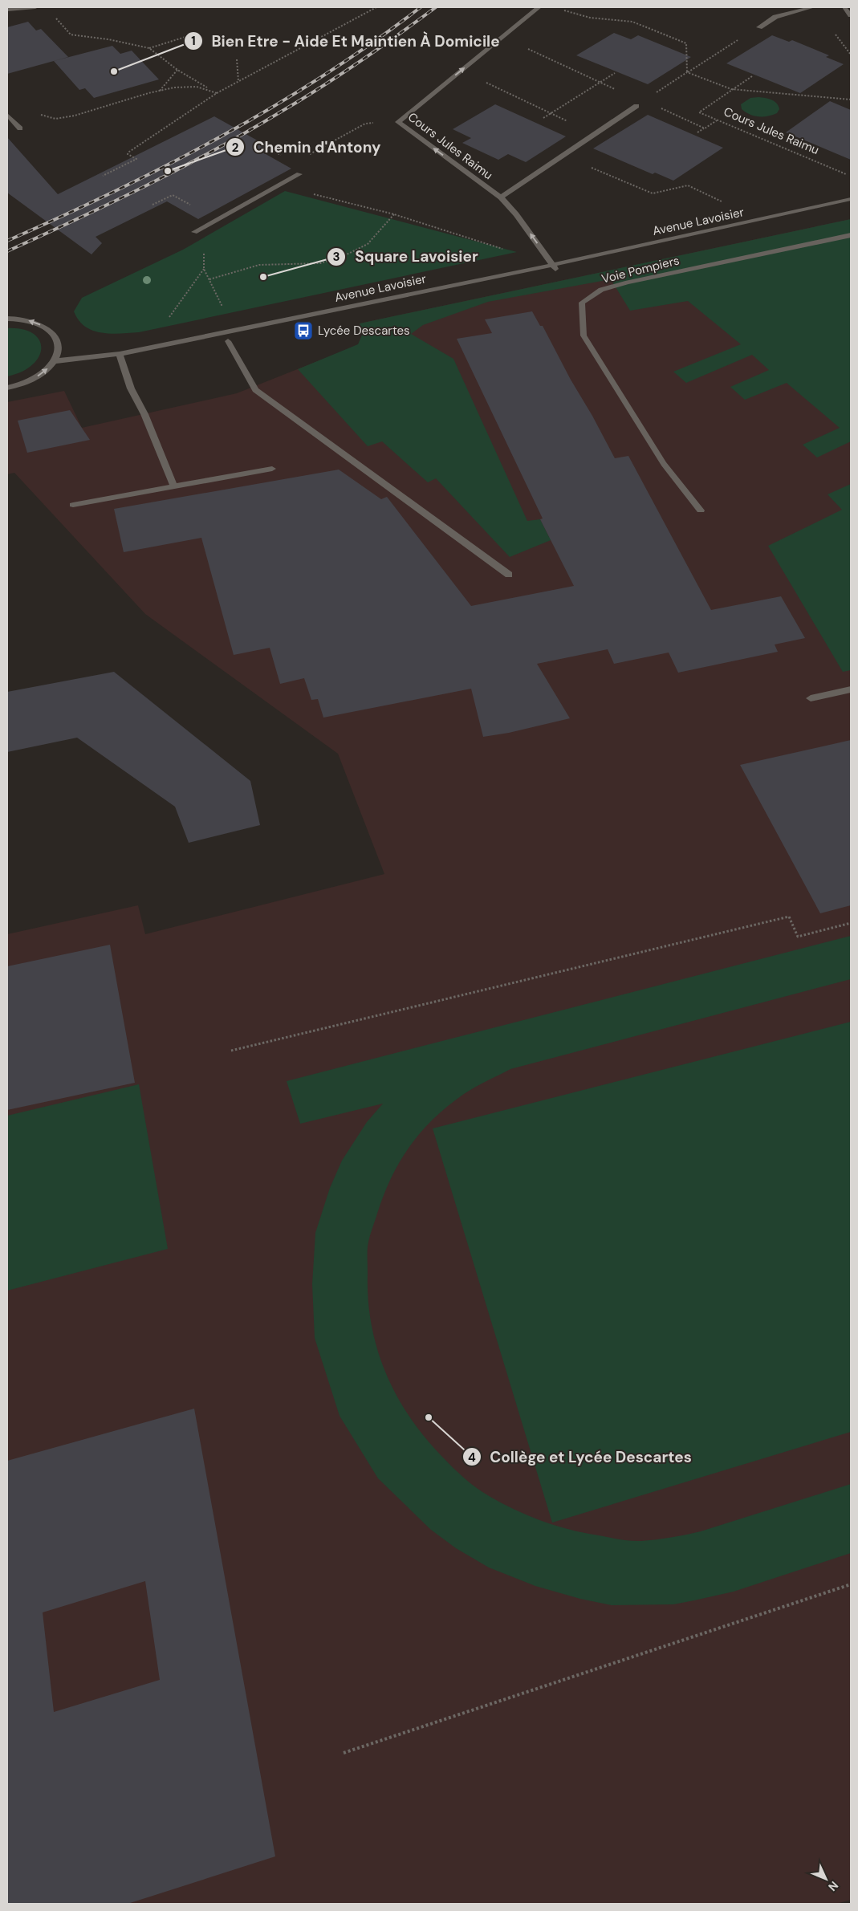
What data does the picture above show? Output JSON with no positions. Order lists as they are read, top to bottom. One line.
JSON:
{"streets":{"street":["Cours Jules Raimu","Avenue Lavoisier","Voie Pompiers"]},"crossings":[["Cours Jules Raimu","Avenue Lavoisier"]],"places":{"other":["Bien Etre - Aide Et Maintien À Domicile","Chemin d'Antony","Square Lavoisier","Collège et Lycée Descartes"],"bus stop":["Lycée Descartes"]},"north":"bottom right"}
